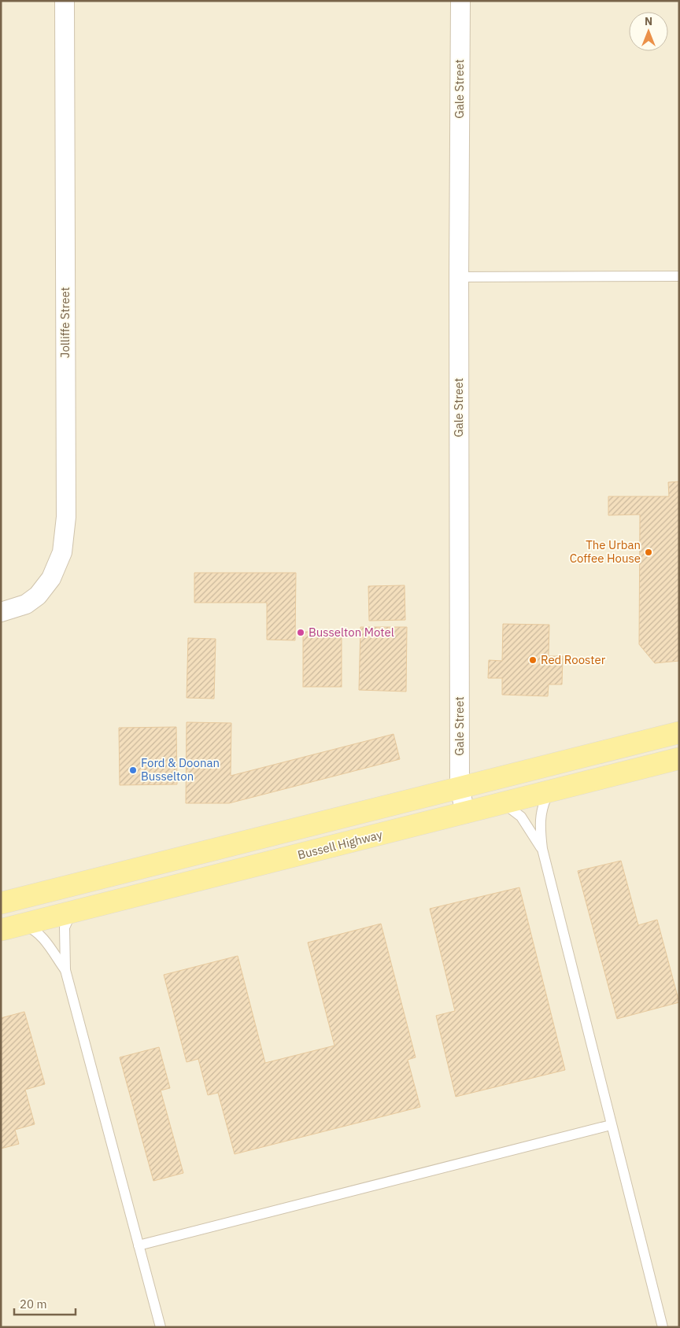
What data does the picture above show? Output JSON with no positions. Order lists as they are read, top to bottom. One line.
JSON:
{"streets":{"main road":["Bussell Highway"],"street":["Gale Street","Jolliffe Street"]},"crossings":[["Gale Street","Bussell Highway"]],"places":["The Urban Coffee House","Busselton Motel","Red Rooster","Ford & Doonan Busselton"],"scale_bar":"20 m","north":"top"}
